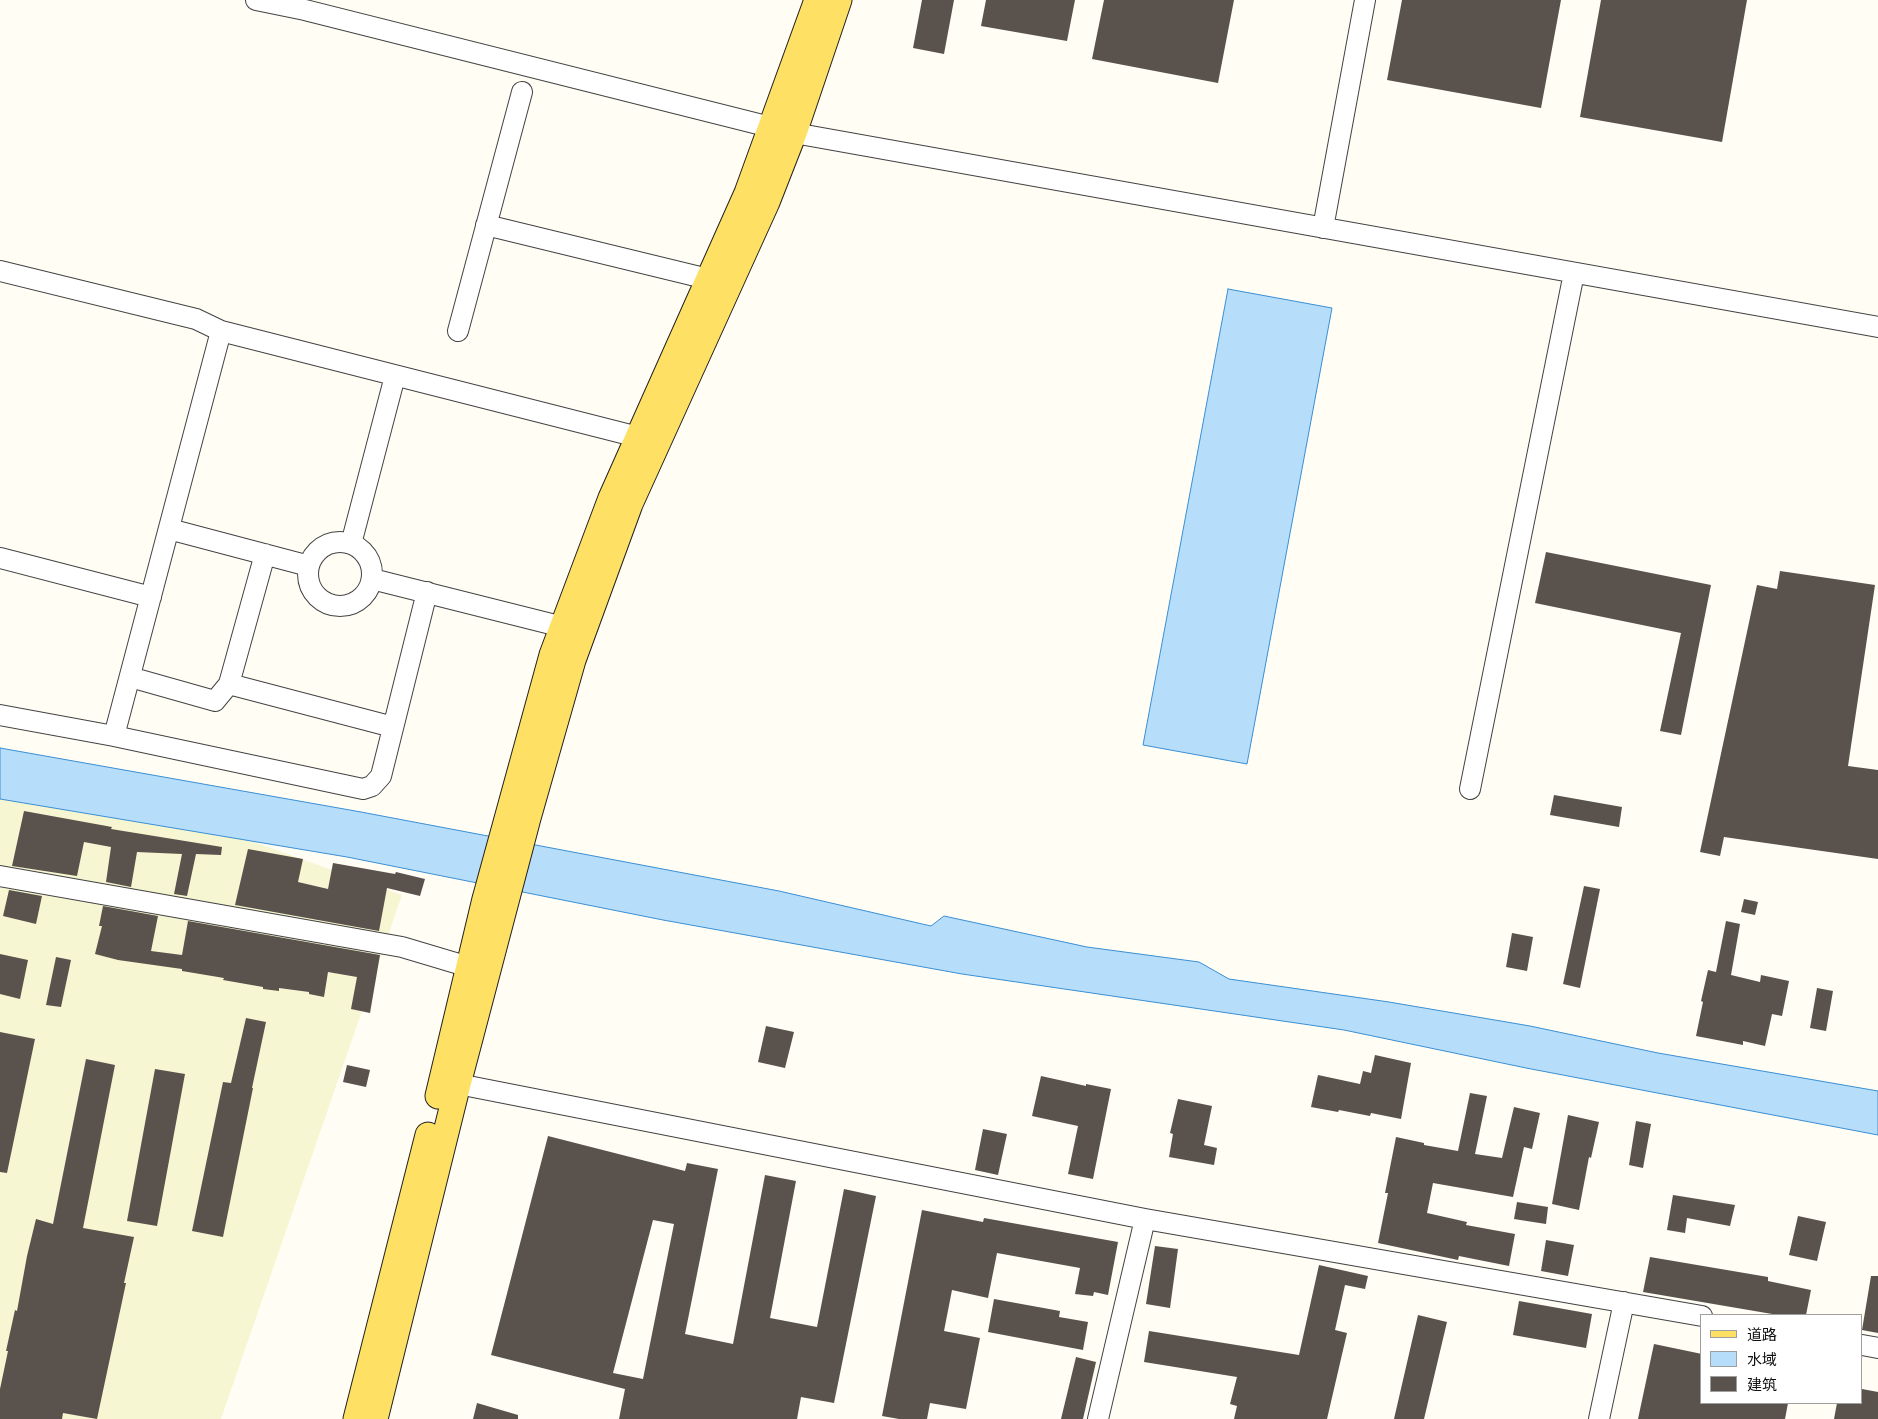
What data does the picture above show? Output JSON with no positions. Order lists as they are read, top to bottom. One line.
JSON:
{"legend":["道路","水域","建筑"]}
